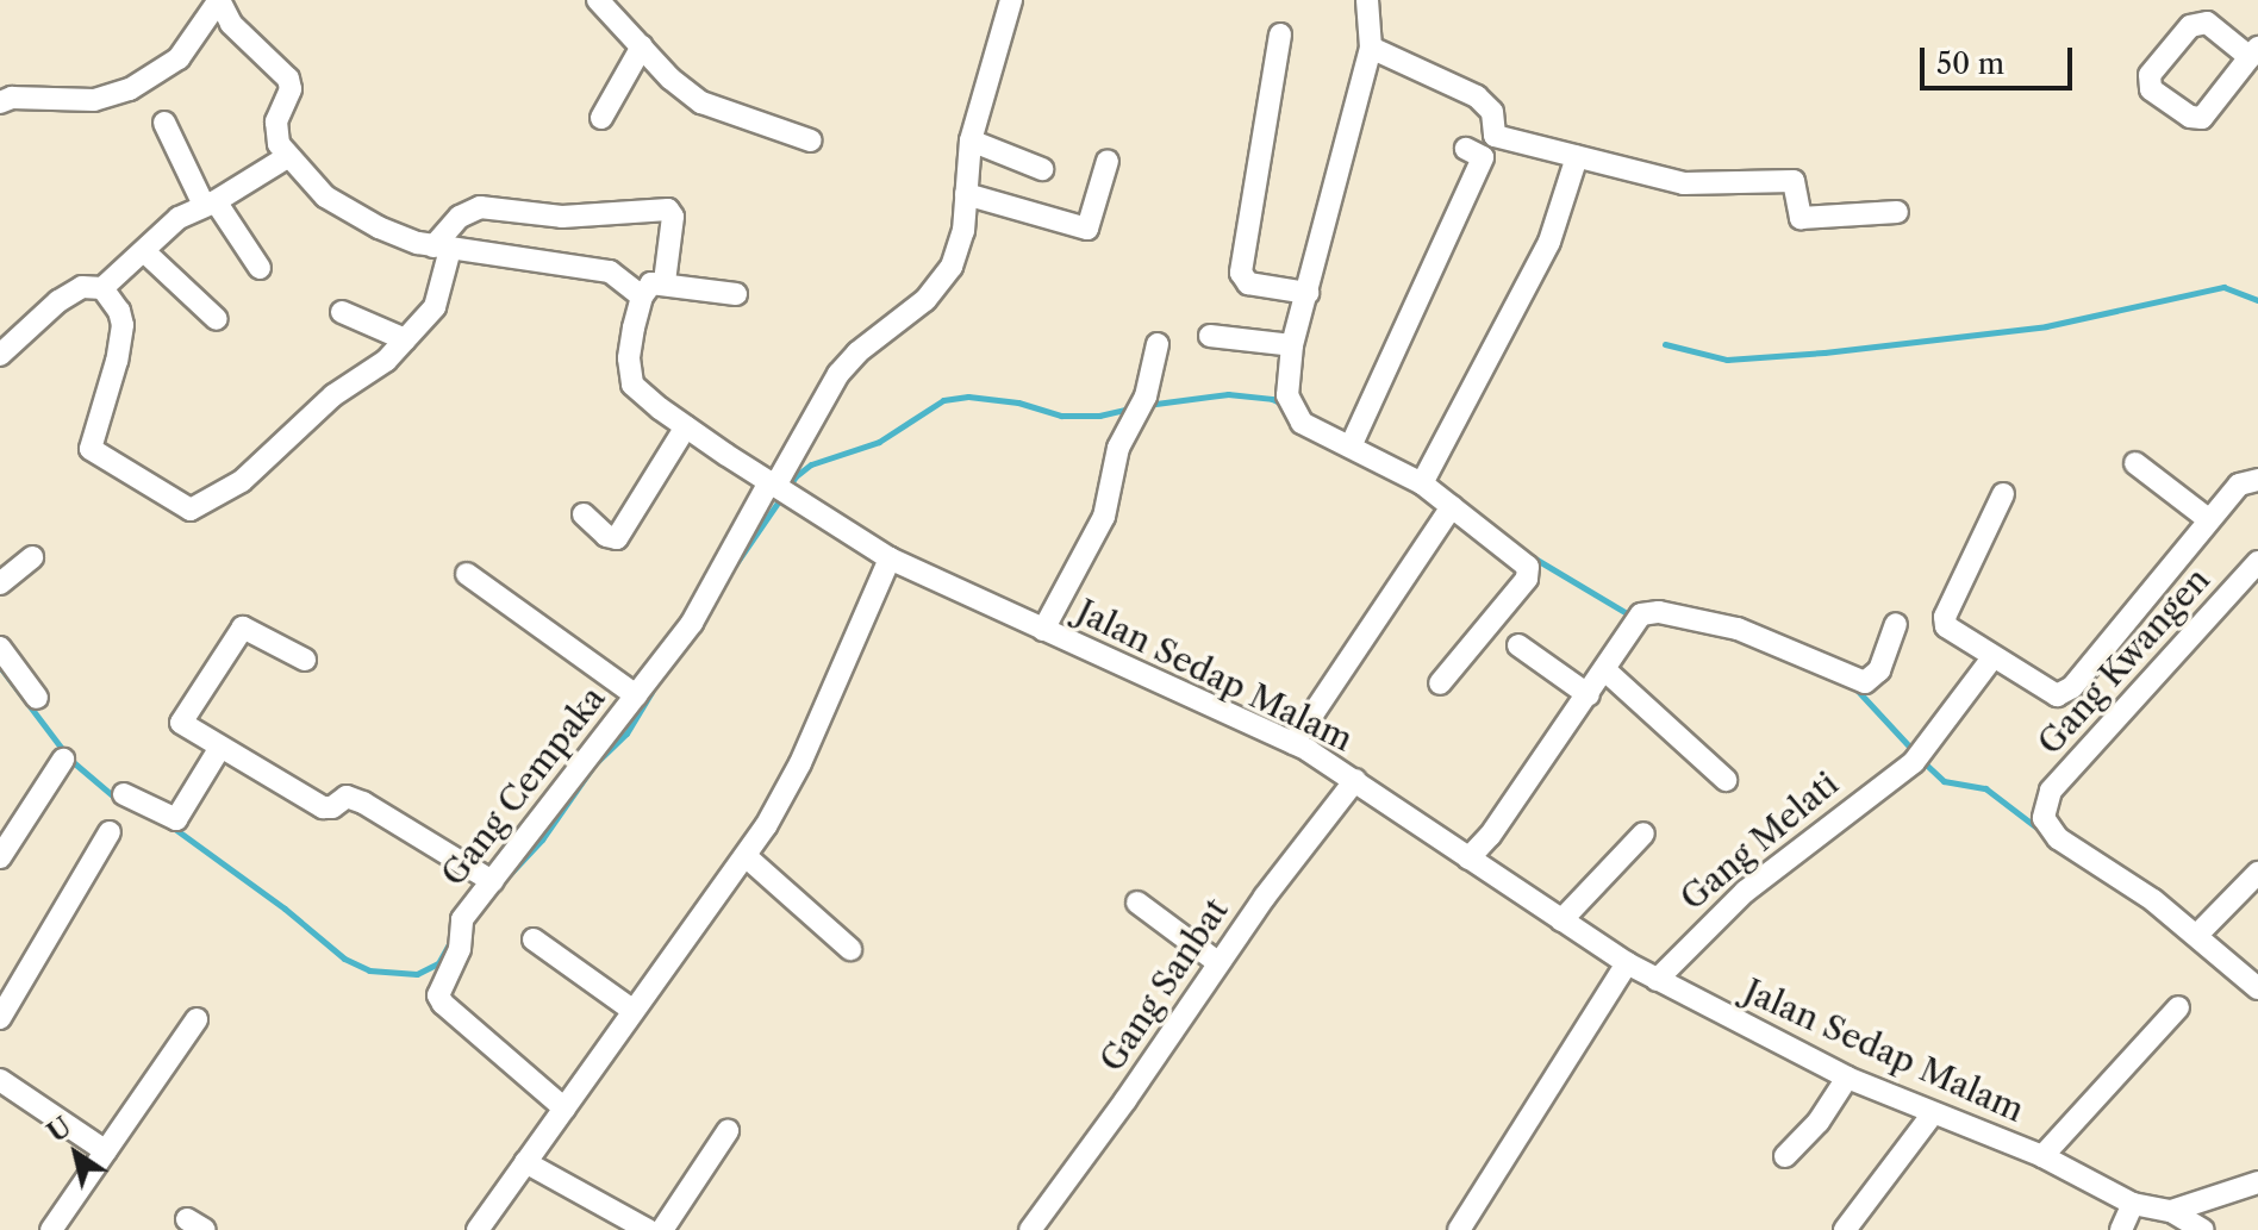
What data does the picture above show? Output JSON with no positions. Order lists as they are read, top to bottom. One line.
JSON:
{"streets":{"street":["Gang Kwangen","Jalan Sedap Malam","Gang Cempaka","Gang Melati","Gang Sanbat"]},"crossings":[["Jalan Sedap Malam","Gang Cempaka"],["Jalan Sedap Malam","Gang Melati"],["Jalan Sedap Malam","Gang Sanbat"]],"scale_bar":"50 m","north":"top left"}
